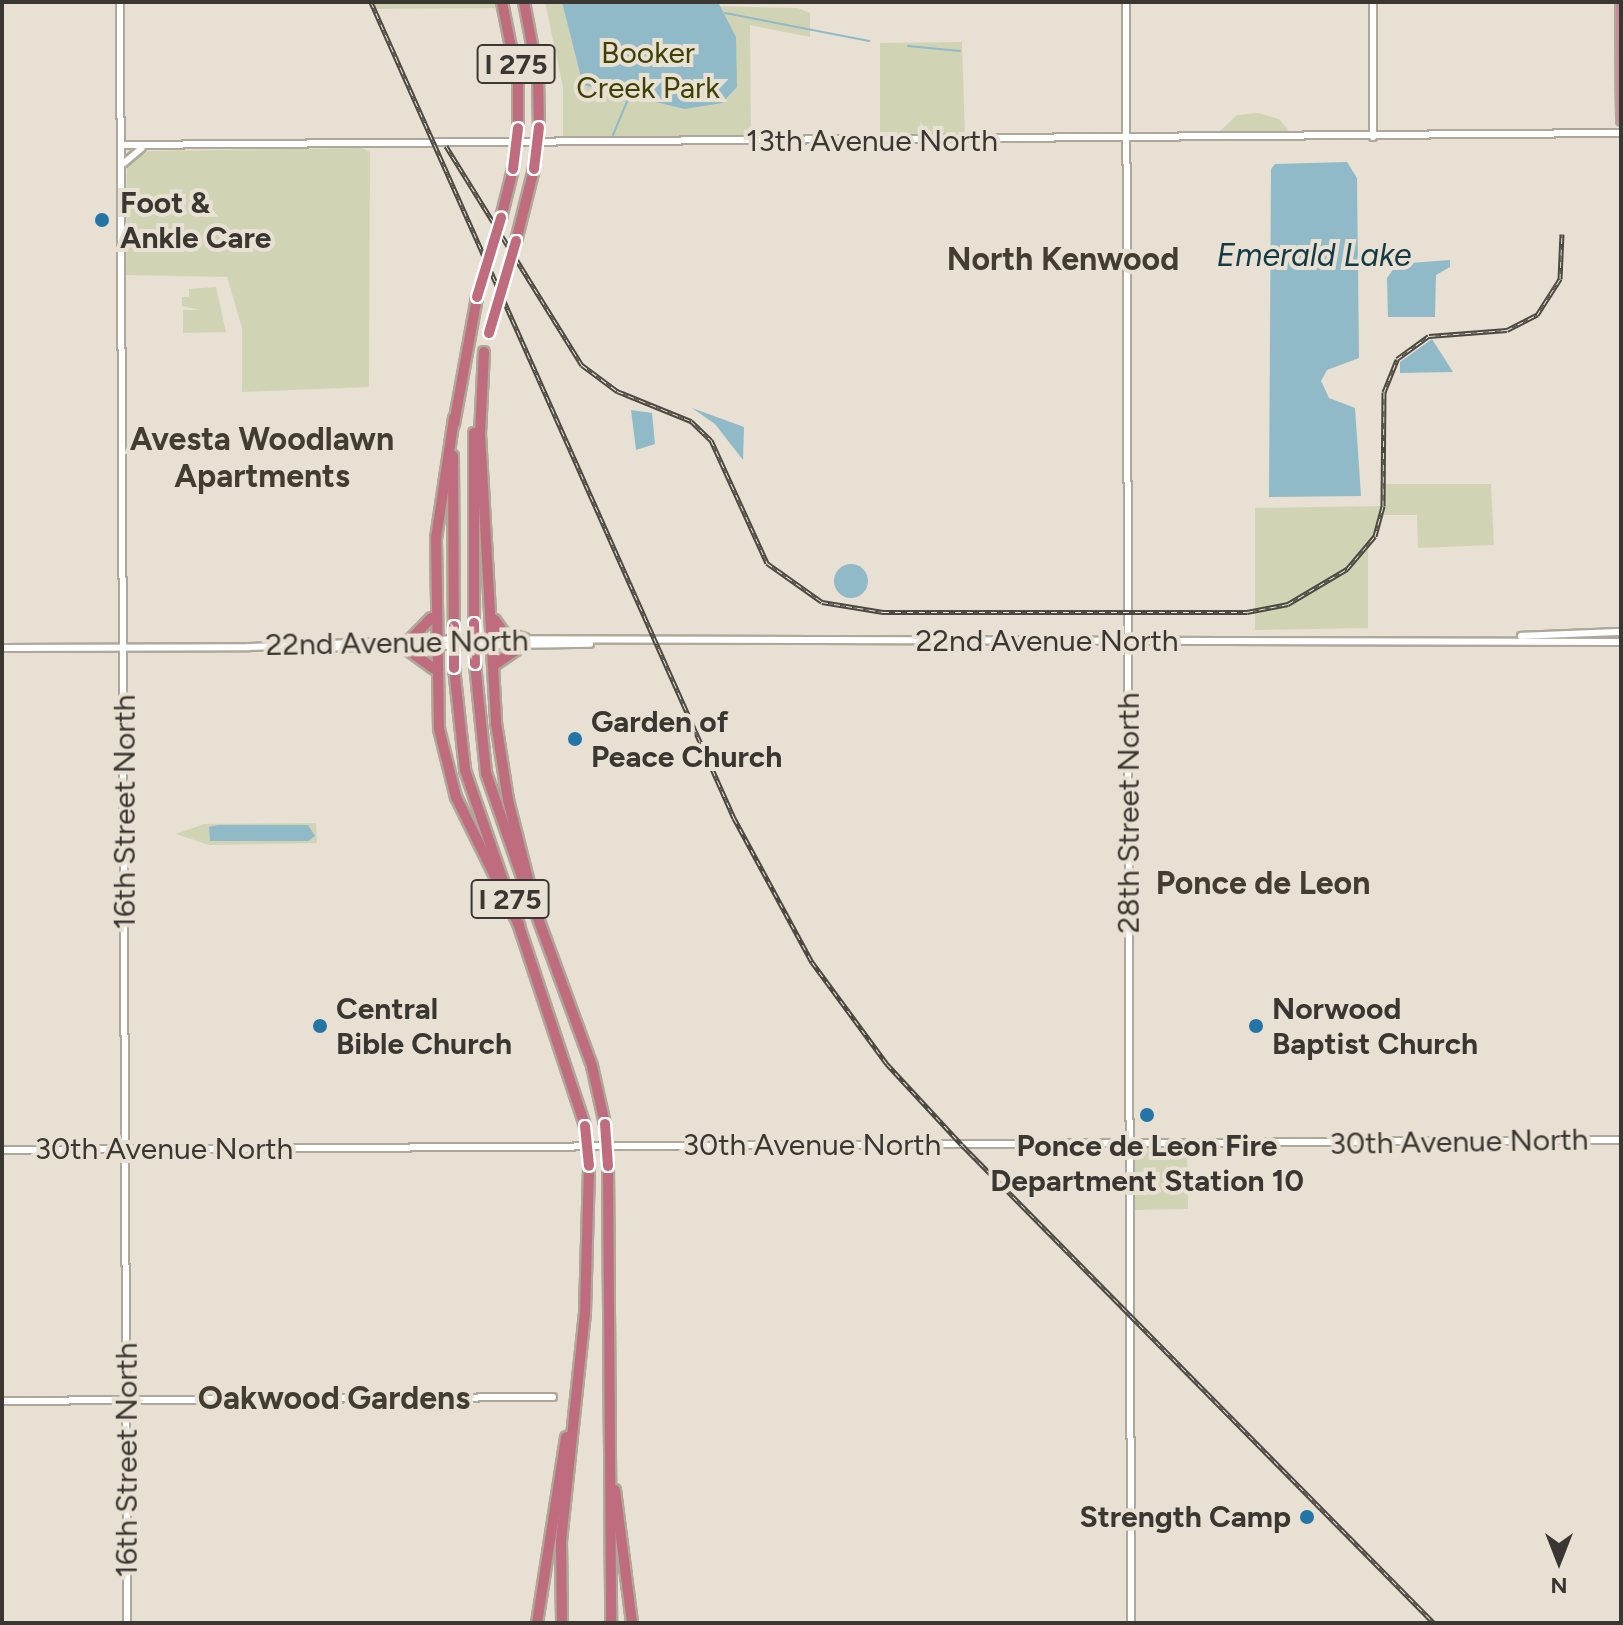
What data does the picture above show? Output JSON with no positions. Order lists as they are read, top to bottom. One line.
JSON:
{"streets":{"highway":["I 275"],"street":["13th Avenue North","22nd Avenue North","16th Street North","28th Street North","30th Avenue North"]},"crossings":[["13th Avenue North","16th Street North"],["13th Avenue North","28th Street North"],["22nd Avenue North","16th Street North"],["22nd Avenue North","28th Street North"],["16th Street North","30th Avenue North"],["28th Street North","30th Avenue North"]],"districts":["North Kenwood","Avesta Woodlawn Apartments","Ponce de Leon","Oakwood Gardens"],"water":["Emerald Lake"],"parks":["Booker Creek Park"],"places":["Foot & Ankle Care","Garden of Peace Church","Central Bible Church","Norwood Baptist Church","Ponce de Leon Fire Department Station 10","Strength Camp"],"north":"bottom"}
